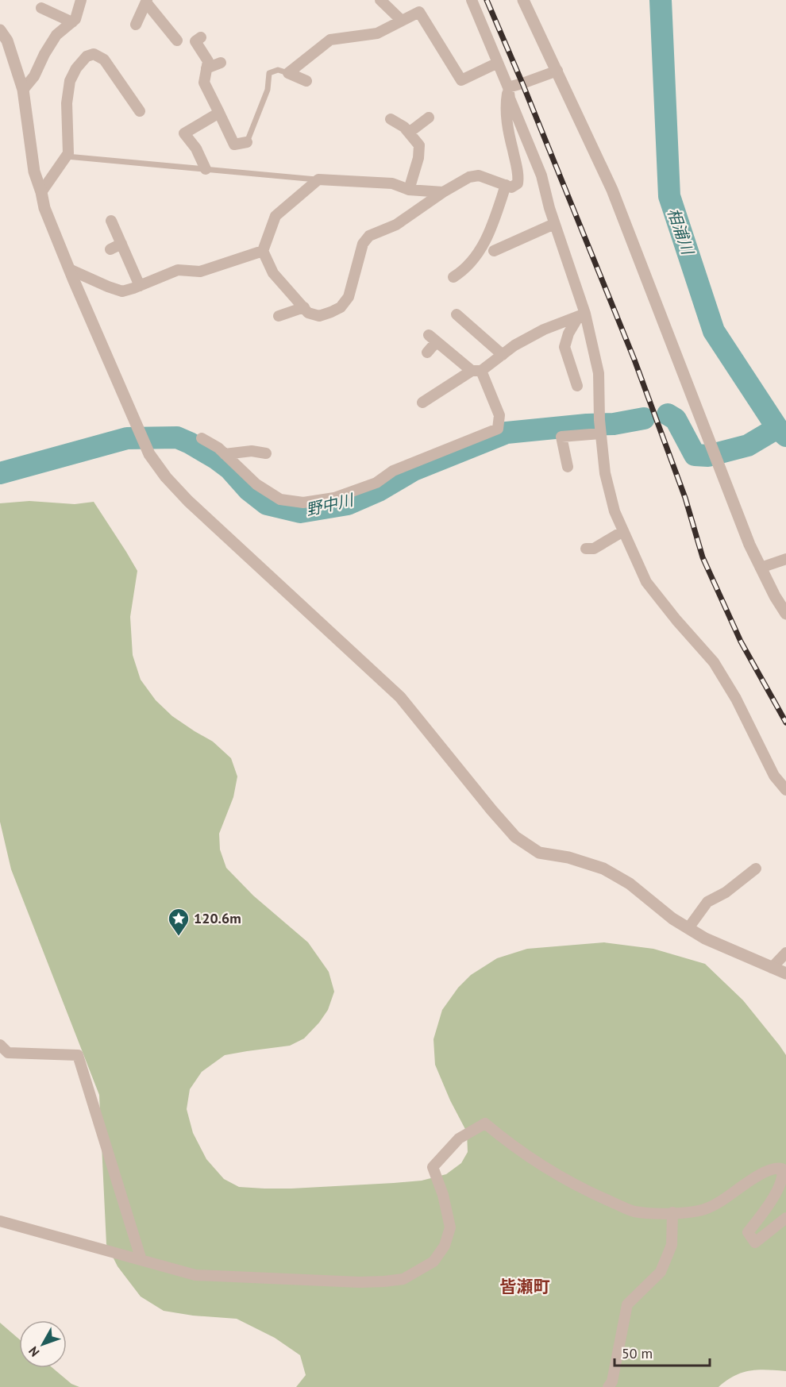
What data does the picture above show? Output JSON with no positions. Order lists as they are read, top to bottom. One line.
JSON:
{"districts":["皆瀬町"],"water":["相浦川","野中川"],"places":{"place":["120.6m"]},"scale_bar":"50 m","north":"bottom left"}
